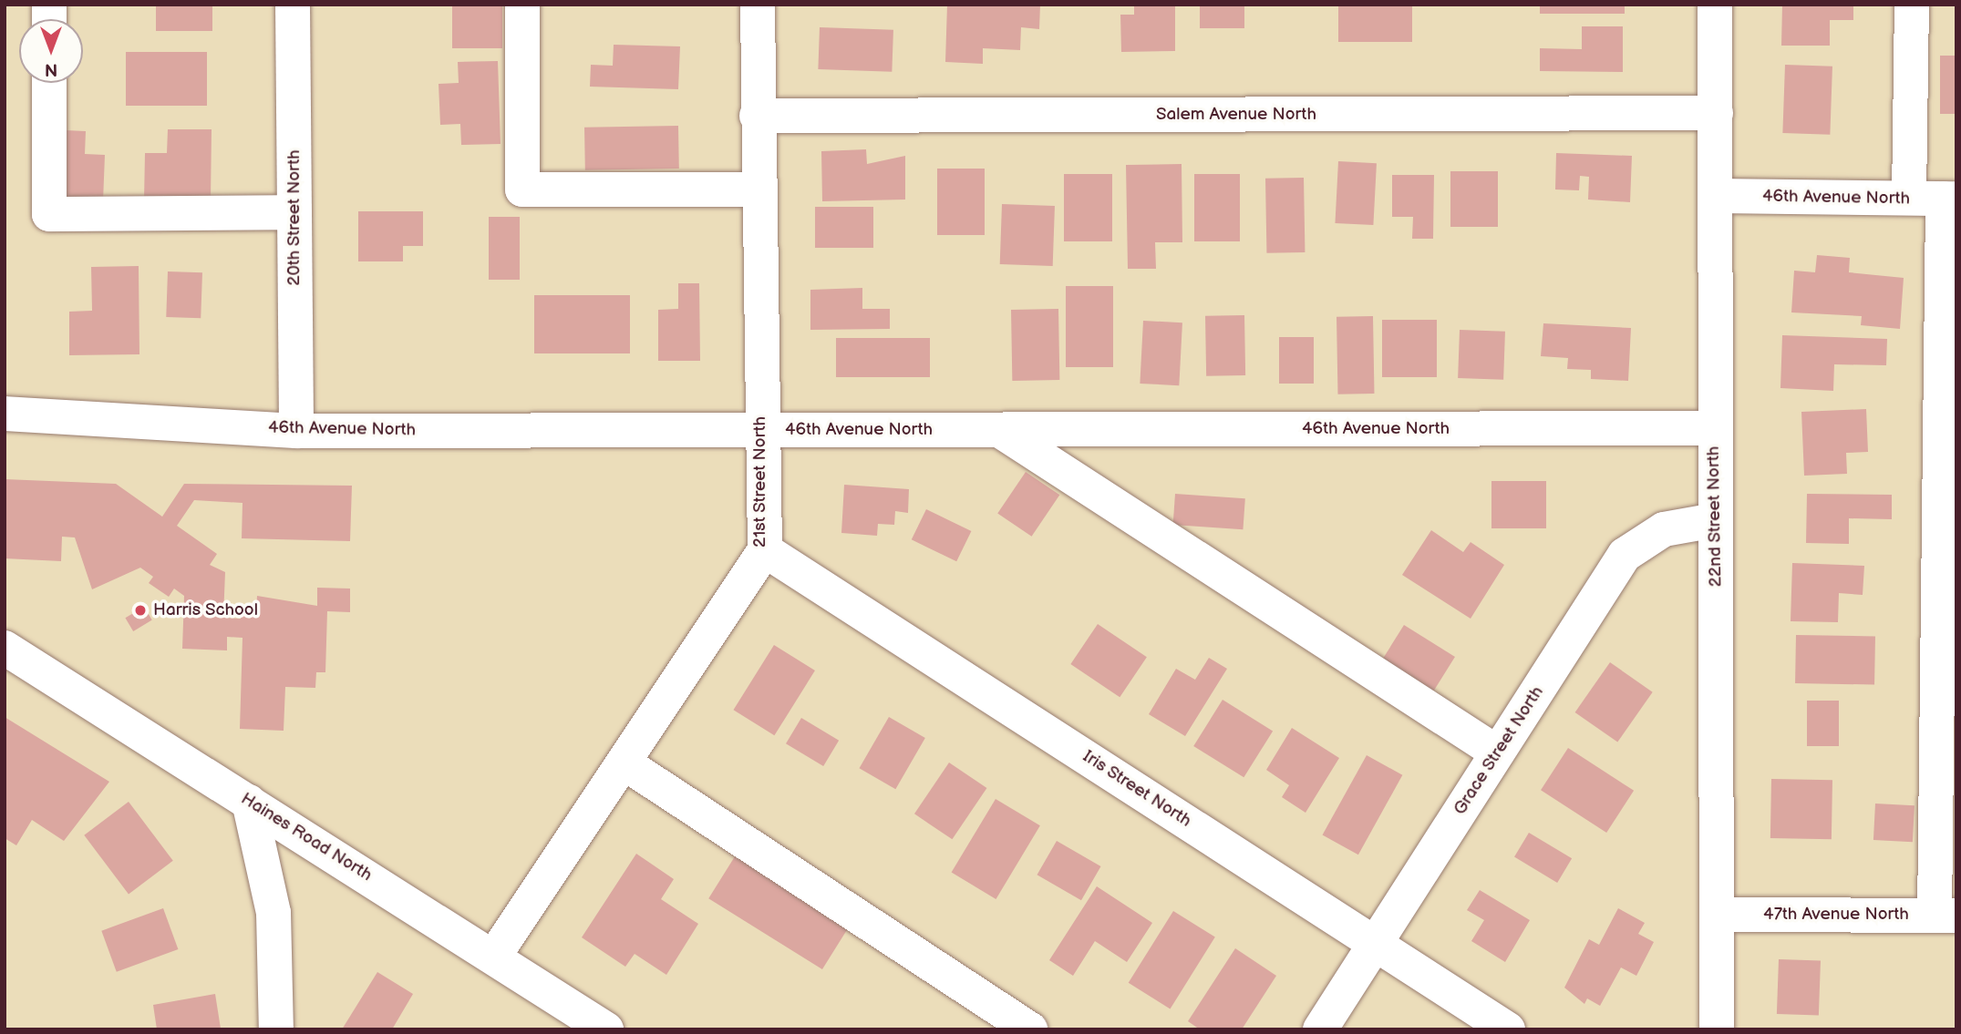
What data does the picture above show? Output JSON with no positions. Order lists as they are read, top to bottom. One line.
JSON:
{"streets":{"street":["Salem Avenue North","46th Avenue North","20th Street North","21st Street North","22nd Street North","Grace Street North","Iris Street North","Haines Road North","47th Avenue North"]},"crossings":[["Salem Avenue North","21st Street North"],["Salem Avenue North","22nd Street North"],["46th Avenue North","20th Street North"],["46th Avenue North","21st Street North"],["46th Avenue North","22nd Street North"],["21st Street North","Iris Street North"],["21st Street North","Haines Road North"],["22nd Street North","Grace Street North"],["22nd Street North","47th Avenue North"],["Grace Street North","Iris Street North"]],"places":["Harris School"],"north":"bottom"}
